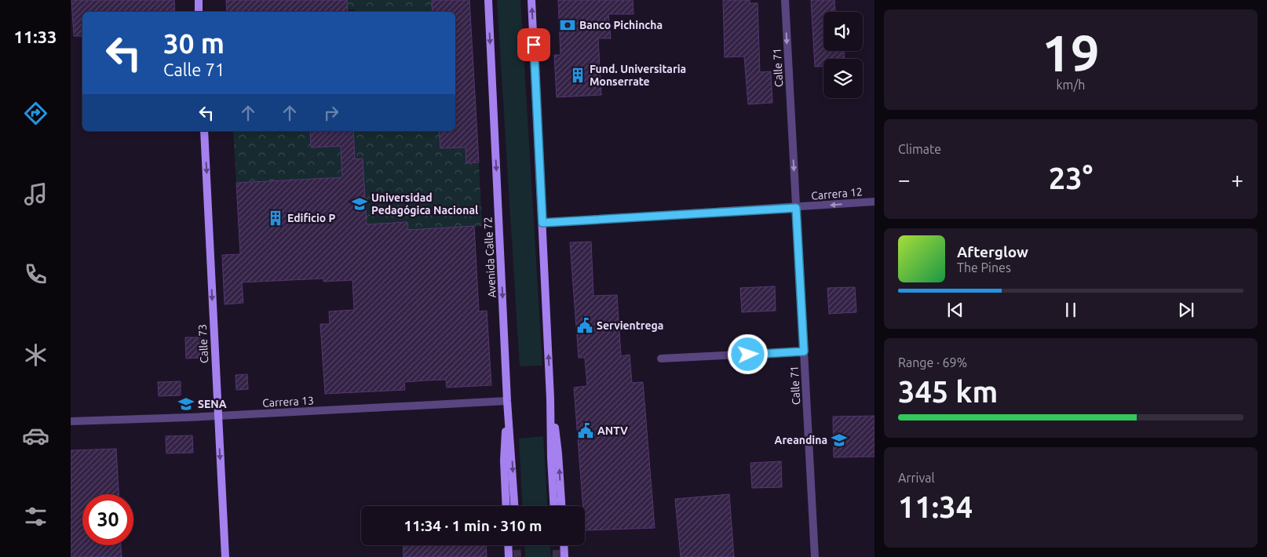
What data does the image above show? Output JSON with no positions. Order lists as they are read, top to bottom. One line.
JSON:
{"streets":{"main road":["Avenida Calle 72","Calle 73"],"street":["Calle 71","Carrera 12","Carrera 13"]},"crossings":[["Calle 71","Carrera 12"],["Avenida Calle 72","Carrera 13"],["Calle 73","Carrera 13"]],"one_way":["Calle 71","Calle 73"],"places":{"bank":["Banco Pichincha"],"building":["Fund. Universitaria Monserrate","Edificio P"],"school or university":["Universidad Pedagógica Nacional","SENA","Areandina"],"public building":["Servientrega","ANTV"]},"page":{"tabs":"11:33","tile":[["19","km/h"],"Climate",["Range · 69%","345 km"],["Arrival","11:34"]],"turn":["30 m","Calle 71"],"heat":["−","23°","+"],"song":["Afterglow","The Pines"],"limit":"30","trip":"11:34 · 1 min · 310 m"}}
